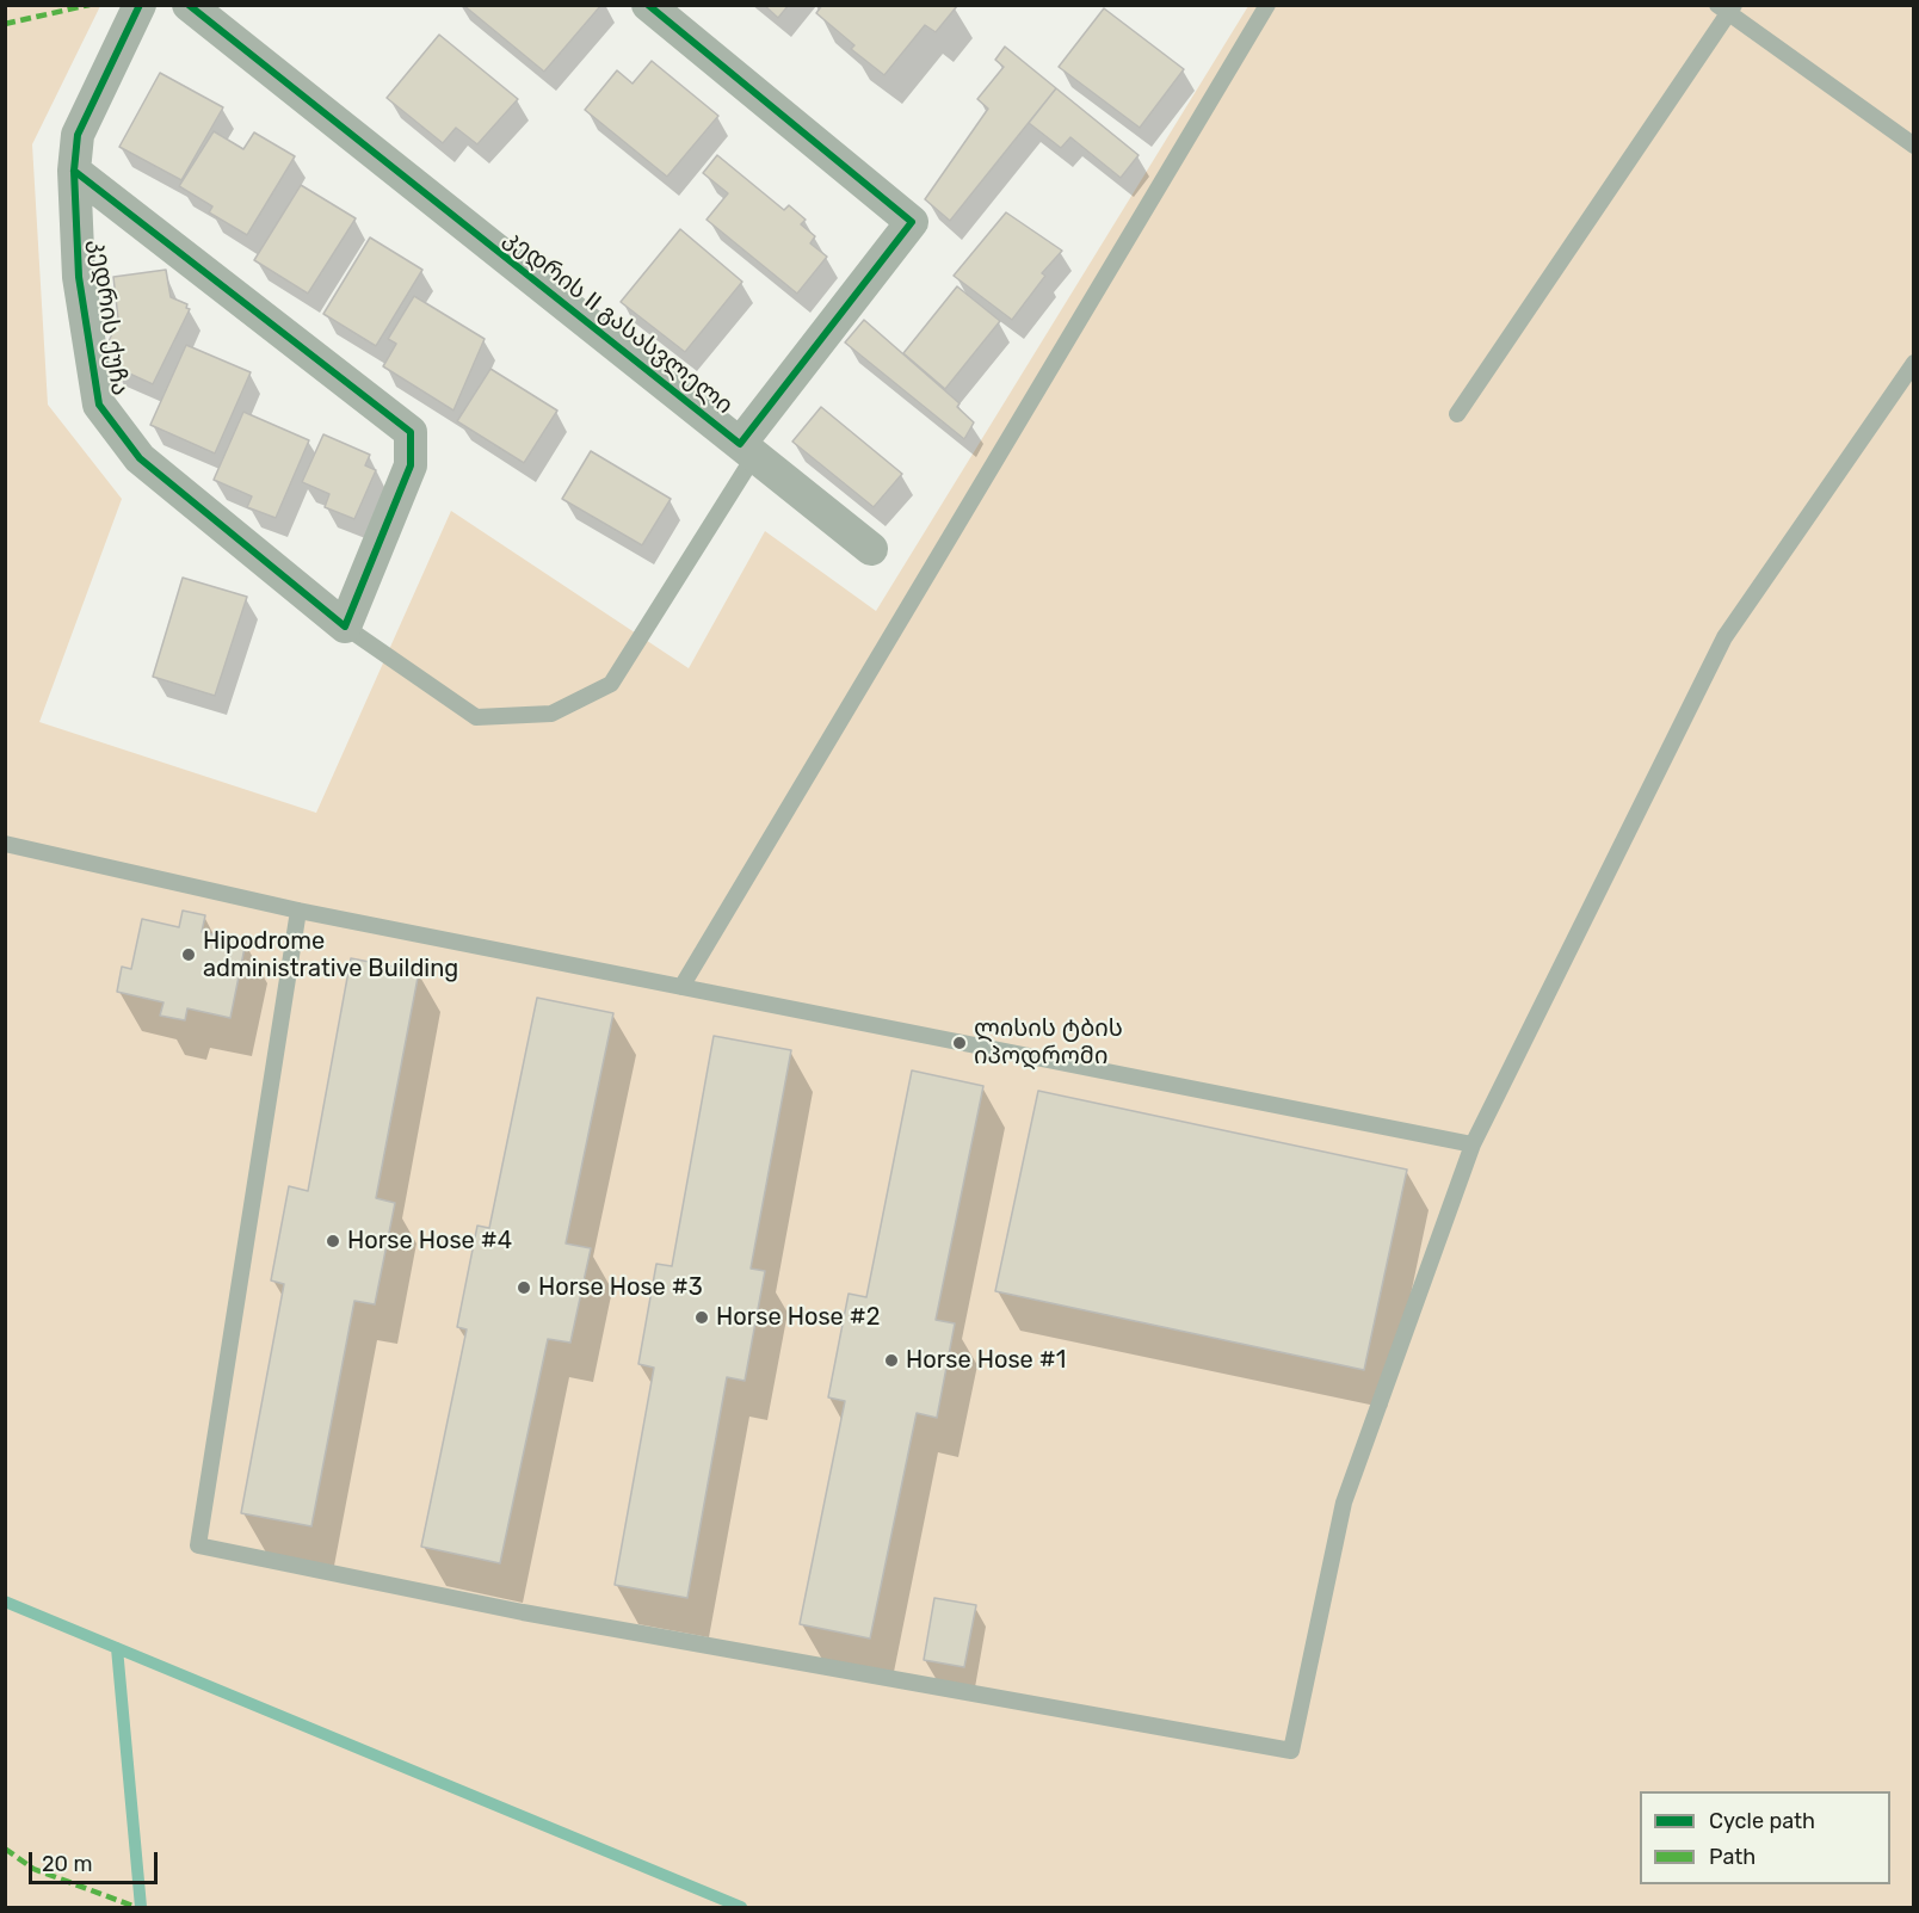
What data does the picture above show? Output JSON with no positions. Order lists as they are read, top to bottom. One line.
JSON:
{"streets":{"street":["კედრის ქუჩა","კედრის II გასასვლელი"]},"places":["Hipodrome administrative Building","ლისის ტბის იპოდრომი","Horse Hose #4","Horse Hose #3","Horse Hose #2","Horse Hose #1"],"legend":["Cycle path","Path"],"scale_bar":"20 m"}
